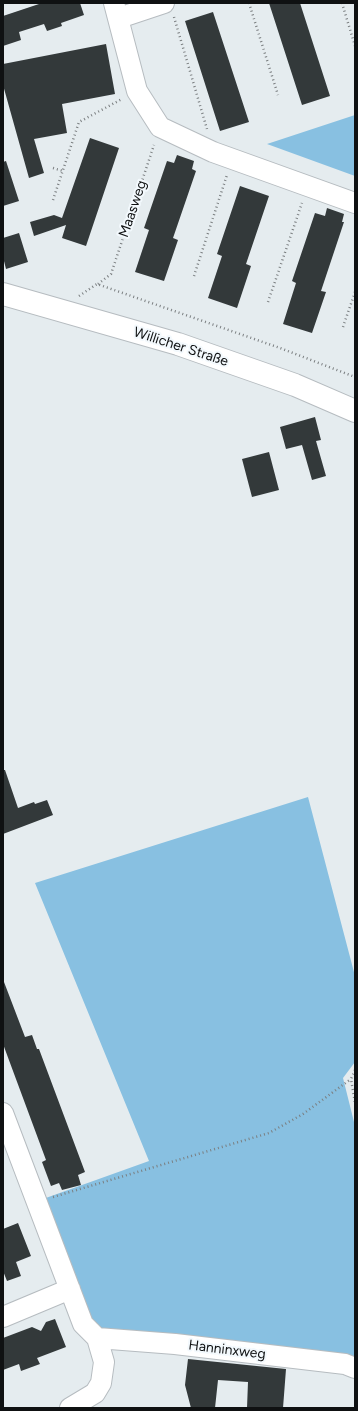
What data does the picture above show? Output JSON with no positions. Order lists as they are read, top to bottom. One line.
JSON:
{"streets":{"street":["Willicher Straße","Hanninxweg"],"path":["Maasweg"]},"crossings":[["Maasweg","Willicher Straße"]]}
